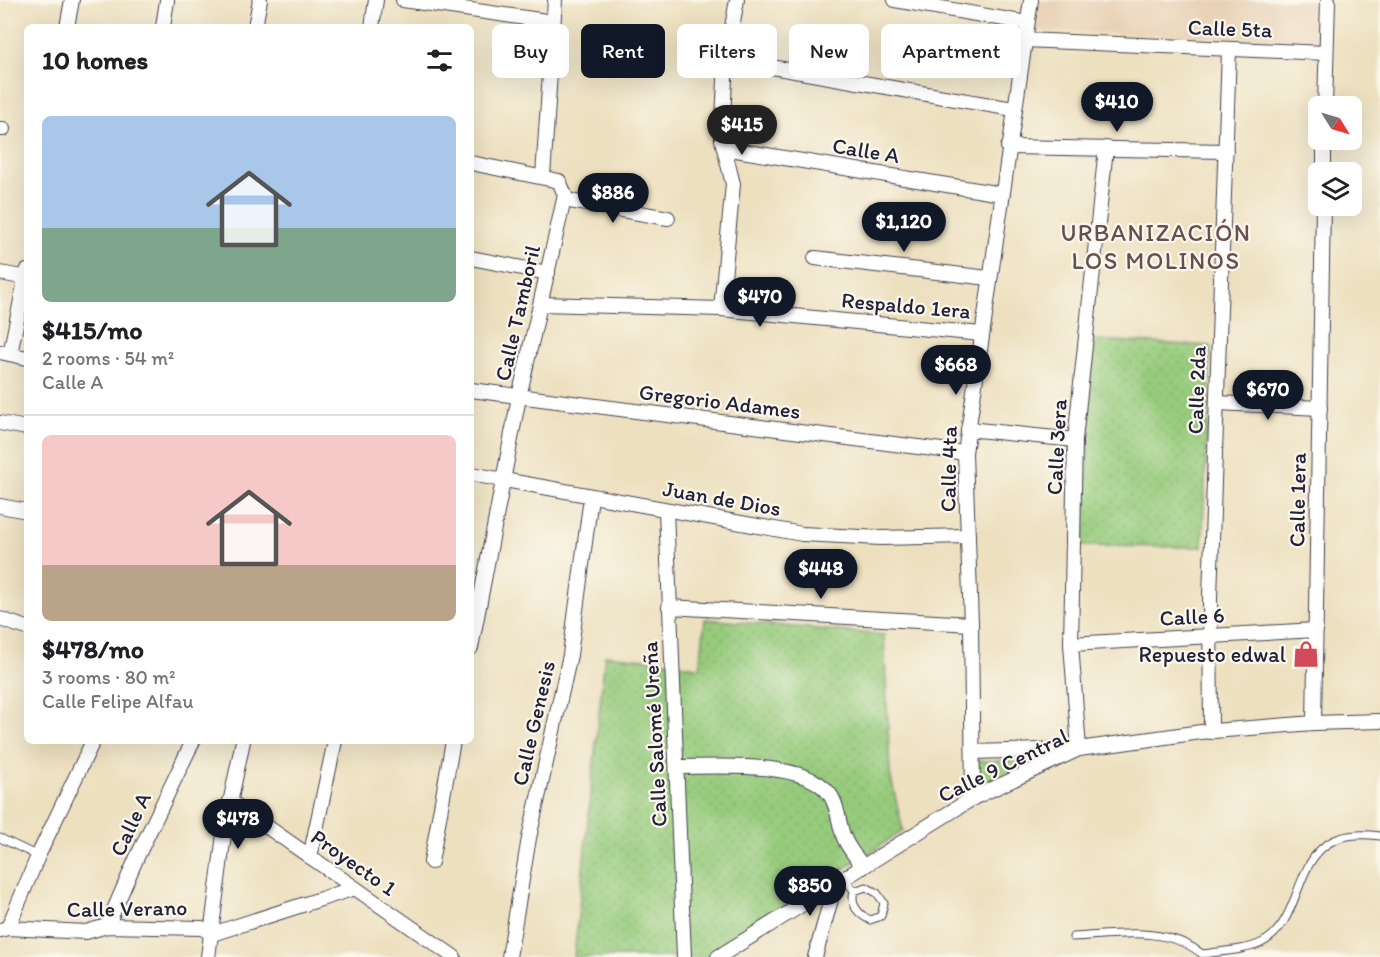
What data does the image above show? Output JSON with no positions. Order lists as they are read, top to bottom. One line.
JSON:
{"streets":{"street":["Calle 5ta","Calle A","Respaldo 1era","Calle Tamboril","Calle 2da","Gregorio Adames","Calle 3era","Calle 4ta","Juan de Dios","Calle 1era","Calle 6","Calle Genesis","Calle Salomé Ureña","Calle 9 Central","Proyecto 1","Calle Verano"]},"crossings":[["Calle 5ta","Calle 2da"],["Calle 5ta","Calle 4ta"],["Calle A","Calle 4ta"],["Calle A","Calle Verano"],["Respaldo 1era","Calle Tamboril"],["Respaldo 1era","Calle 4ta"],["Calle Tamboril","Gregorio Adames"],["Calle Tamboril","Juan de Dios"],["Calle 2da","Calle 6"],["Calle 2da","Calle 9 Central"],["Gregorio Adames","Calle 4ta"],["Calle 3era","Calle 6"],["Calle 3era","Calle 9 Central"],["Calle 4ta","Juan de Dios"],["Calle 4ta","Calle 9 Central"],["Juan de Dios","Calle Genesis"],["Juan de Dios","Calle Salomé Ureña"],["Calle 1era","Calle 6"],["Calle 1era","Calle 9 Central"],["Proyecto 1","Calle Verano"]],"districts":["URBANIZACIÓN LOS MOLINOS"],"places":{"shop":["Repuesto edwal"]},"north":"bottom right","page":{"chip":["Buy","Rent","Filters","New","Apartment"],"heading":"10 homes","price":["$410","$415","$886","$1,120","$470","$668","$670","$448","$478","$850"],"list":[{"name":"$415/mo","note":"2 rooms · 54 m² · Calle A"},{"name":"$478/mo","note":"3 rooms · 80 m² · Calle Felipe Alfau"}]}}
